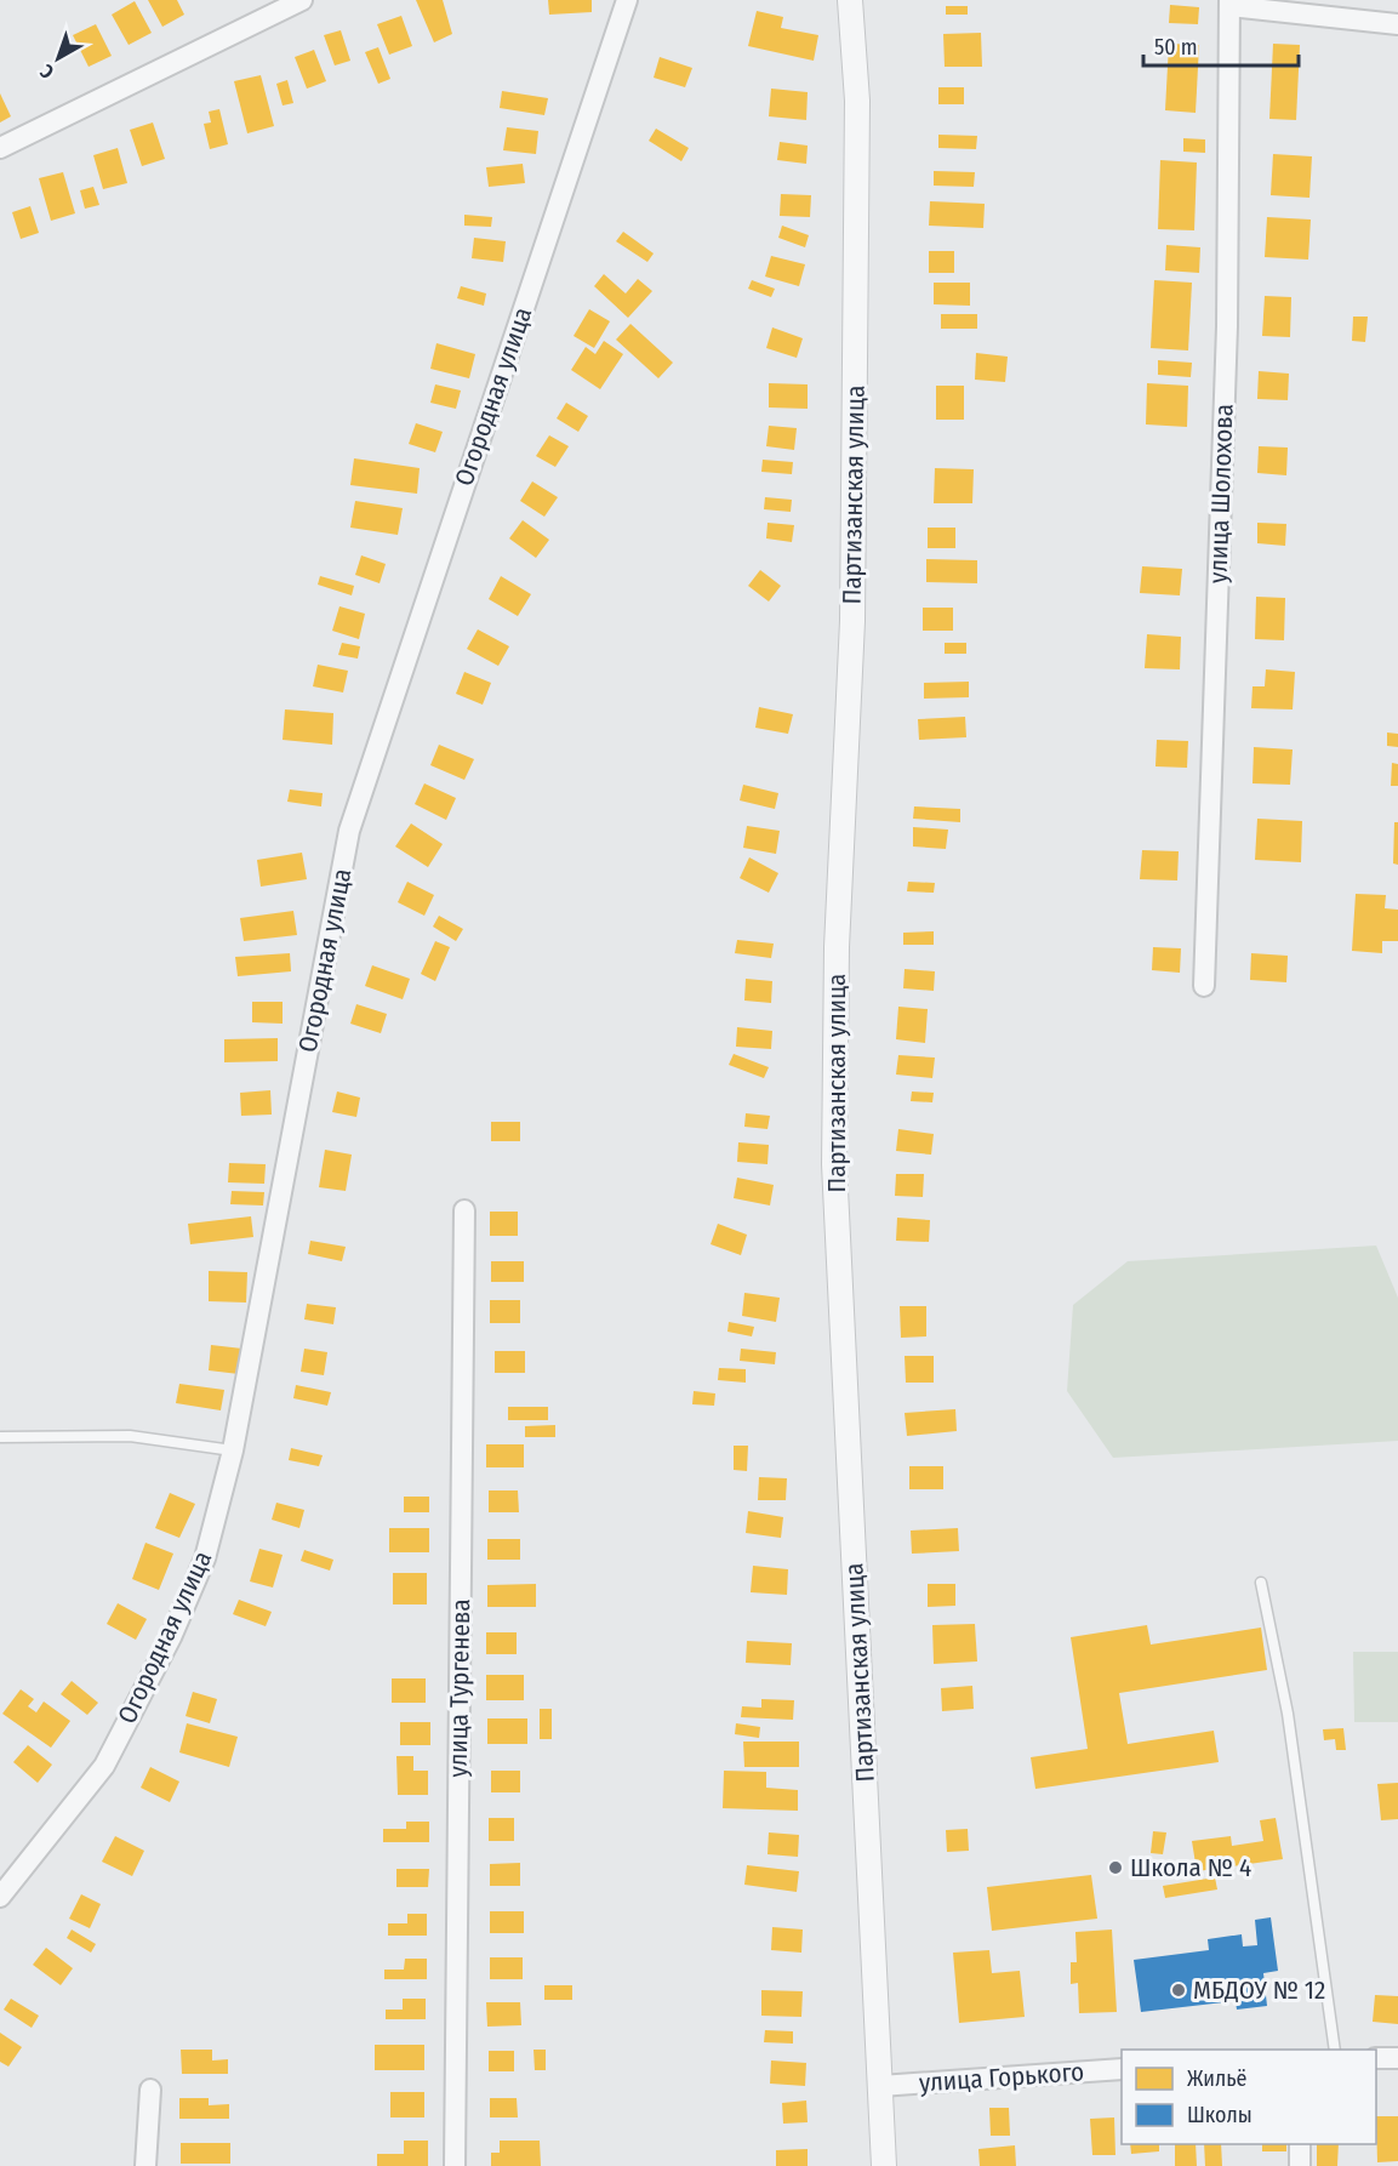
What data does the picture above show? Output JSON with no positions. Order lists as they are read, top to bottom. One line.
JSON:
{"streets":{"street":["Огородная улица","улица Шолохова","Партизанская улица","улица Тургенева","улица Горького"]},"crossings":[["Партизанская улица","улица Горького"]],"places":["Школа № 4","МБДОУ № 12"],"legend":["Жильё","Школы"],"scale_bar":"50 m","north":"bottom left"}
